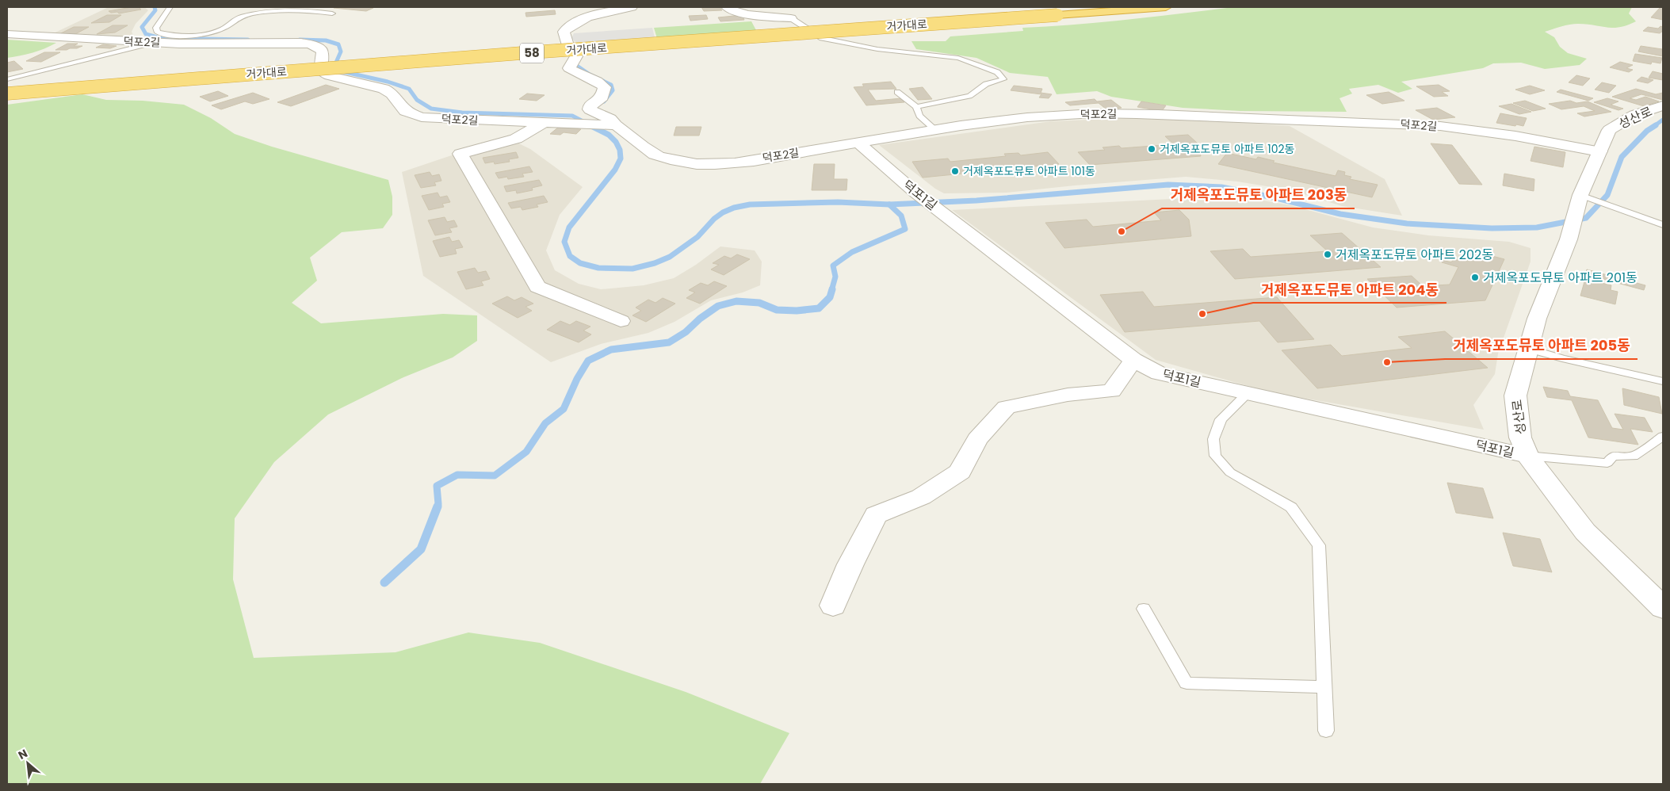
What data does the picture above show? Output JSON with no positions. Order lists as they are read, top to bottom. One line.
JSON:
{"streets":{"highway":["거가대로","58"],"street":["덕포2길","성산로","덕포1길"]},"crossings":[["덕포2길","성산로"],["덕포2길","덕포1길"],["성산로","덕포1길"]],"places":["거제옥포도뮤토 아파트 102동","거제옥포도뮤토 아파트 101동","거제옥포도뮤토 아파트 203동","거제옥포도뮤토 아파트 202동","거제옥포도뮤토 아파트 201동","거제옥포도뮤토 아파트 204동","거제옥포도뮤토 아파트 205동"],"north":"top left"}
